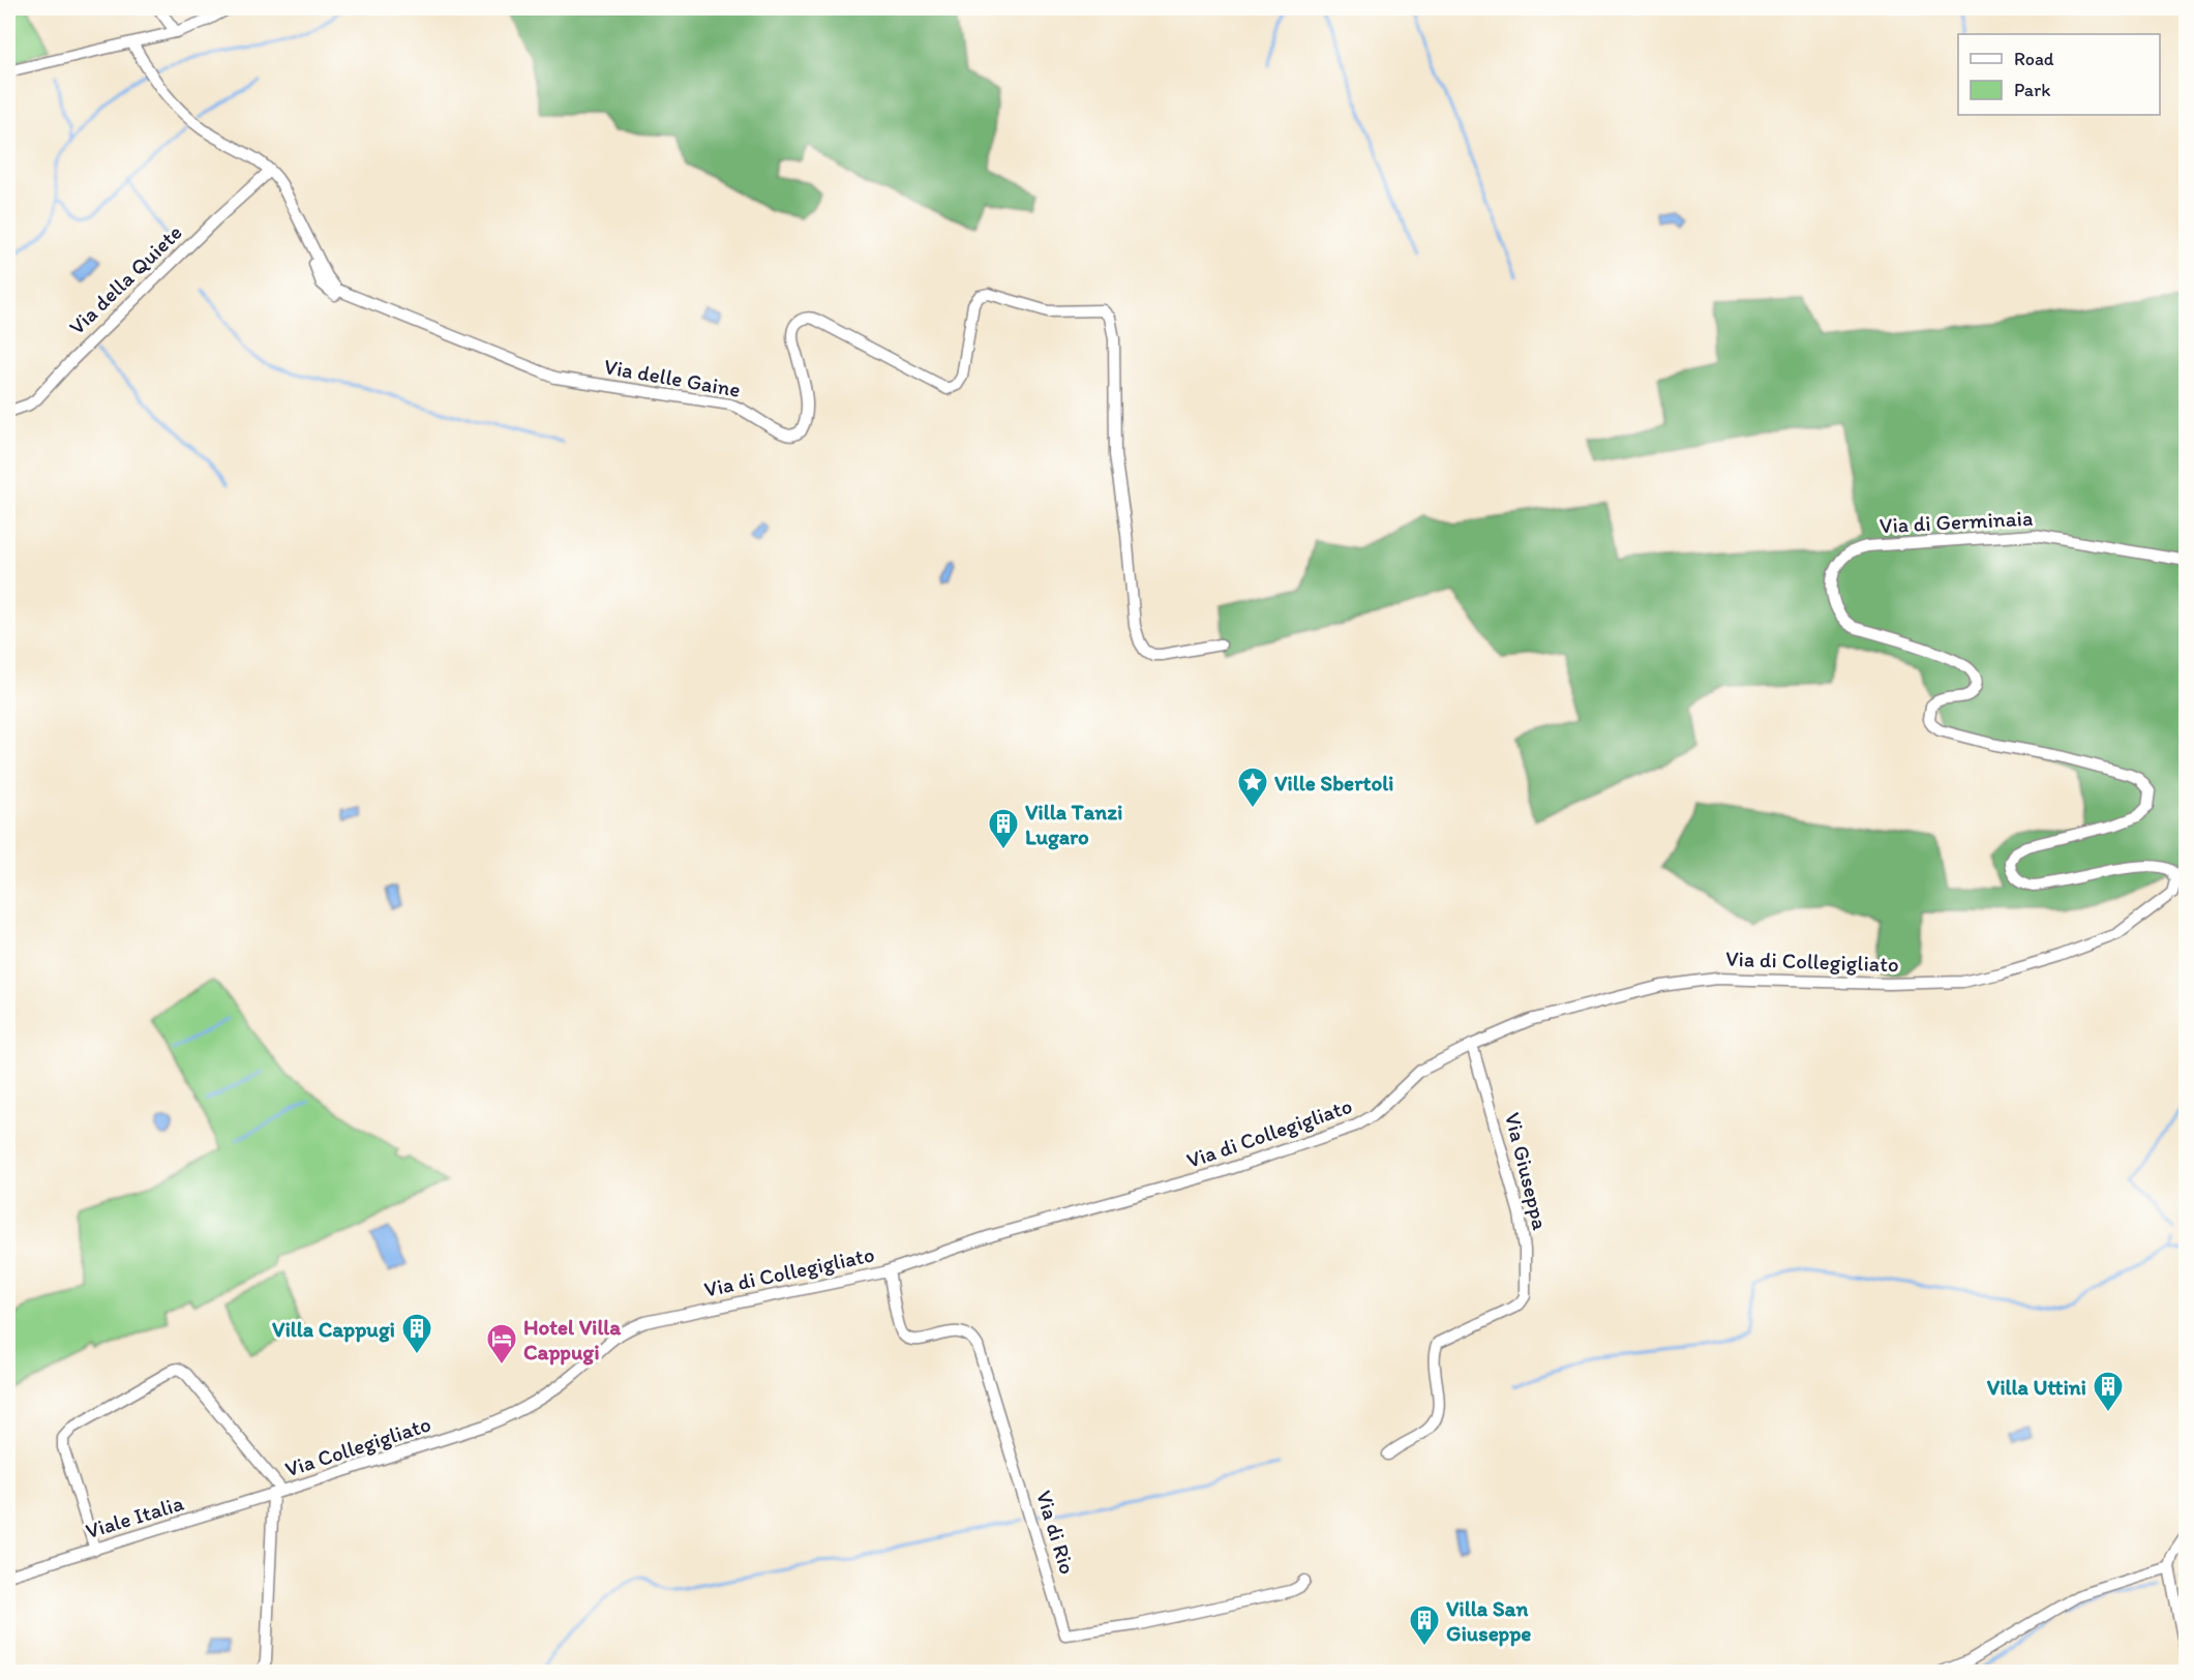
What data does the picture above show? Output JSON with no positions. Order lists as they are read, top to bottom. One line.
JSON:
{"streets":{"street":["Via della Quiete","Via delle Gaine","Via di Germinaia","Via di Collegigliato","Via Giuseppa","Via Collegigliato","Viale Italia","Via di Rio"]},"crossings":[["Via della Quiete","Via delle Gaine"],["Via di Germinaia","Via di Collegigliato"],["Via di Collegigliato","Via Giuseppa"],["Via di Collegigliato","Via Collegigliato"],["Via di Collegigliato","Via di Rio"],["Via Collegigliato","Viale Italia"]],"places":{"place":["Ville Sbertoli"],"building":["Villa Tanzi Lugaro","Villa Cappugi","Villa Uttini","Villa San Giuseppe"],"hotel":["Hotel Villa Cappugi"]},"legend":["Road","Park"]}
